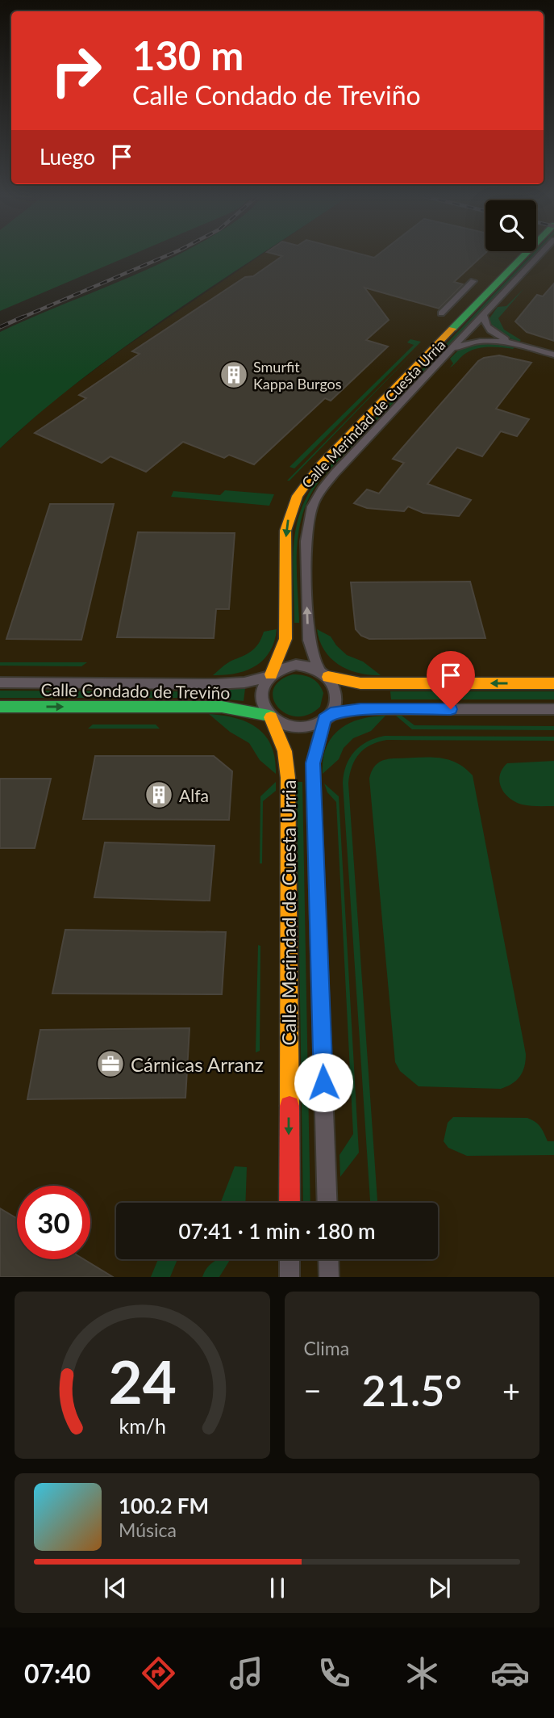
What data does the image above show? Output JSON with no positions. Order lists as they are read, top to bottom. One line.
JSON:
{"streets":{"street":["Calle Merindad de Cuesta Urria","Calle Condado de Treviño"]},"crossings":[["Calle Merindad de Cuesta Urria","Calle Condado de Treviño"]],"places":{"building":["Smurfit Kappa Burgos","Alfa"],"office":["Cárnicas Arranz"]},"page":{"turn":["130 m","Calle Condado de Treviño"],"then":"Luego","limit":"30","trip":"07:41 · 1 min · 180 m","tile":"Clima","heat":["−","21.5°","+"],"song":["100.2 FM","Música"],"tabs":"07:40","gauge":["24","km/h"]}}
